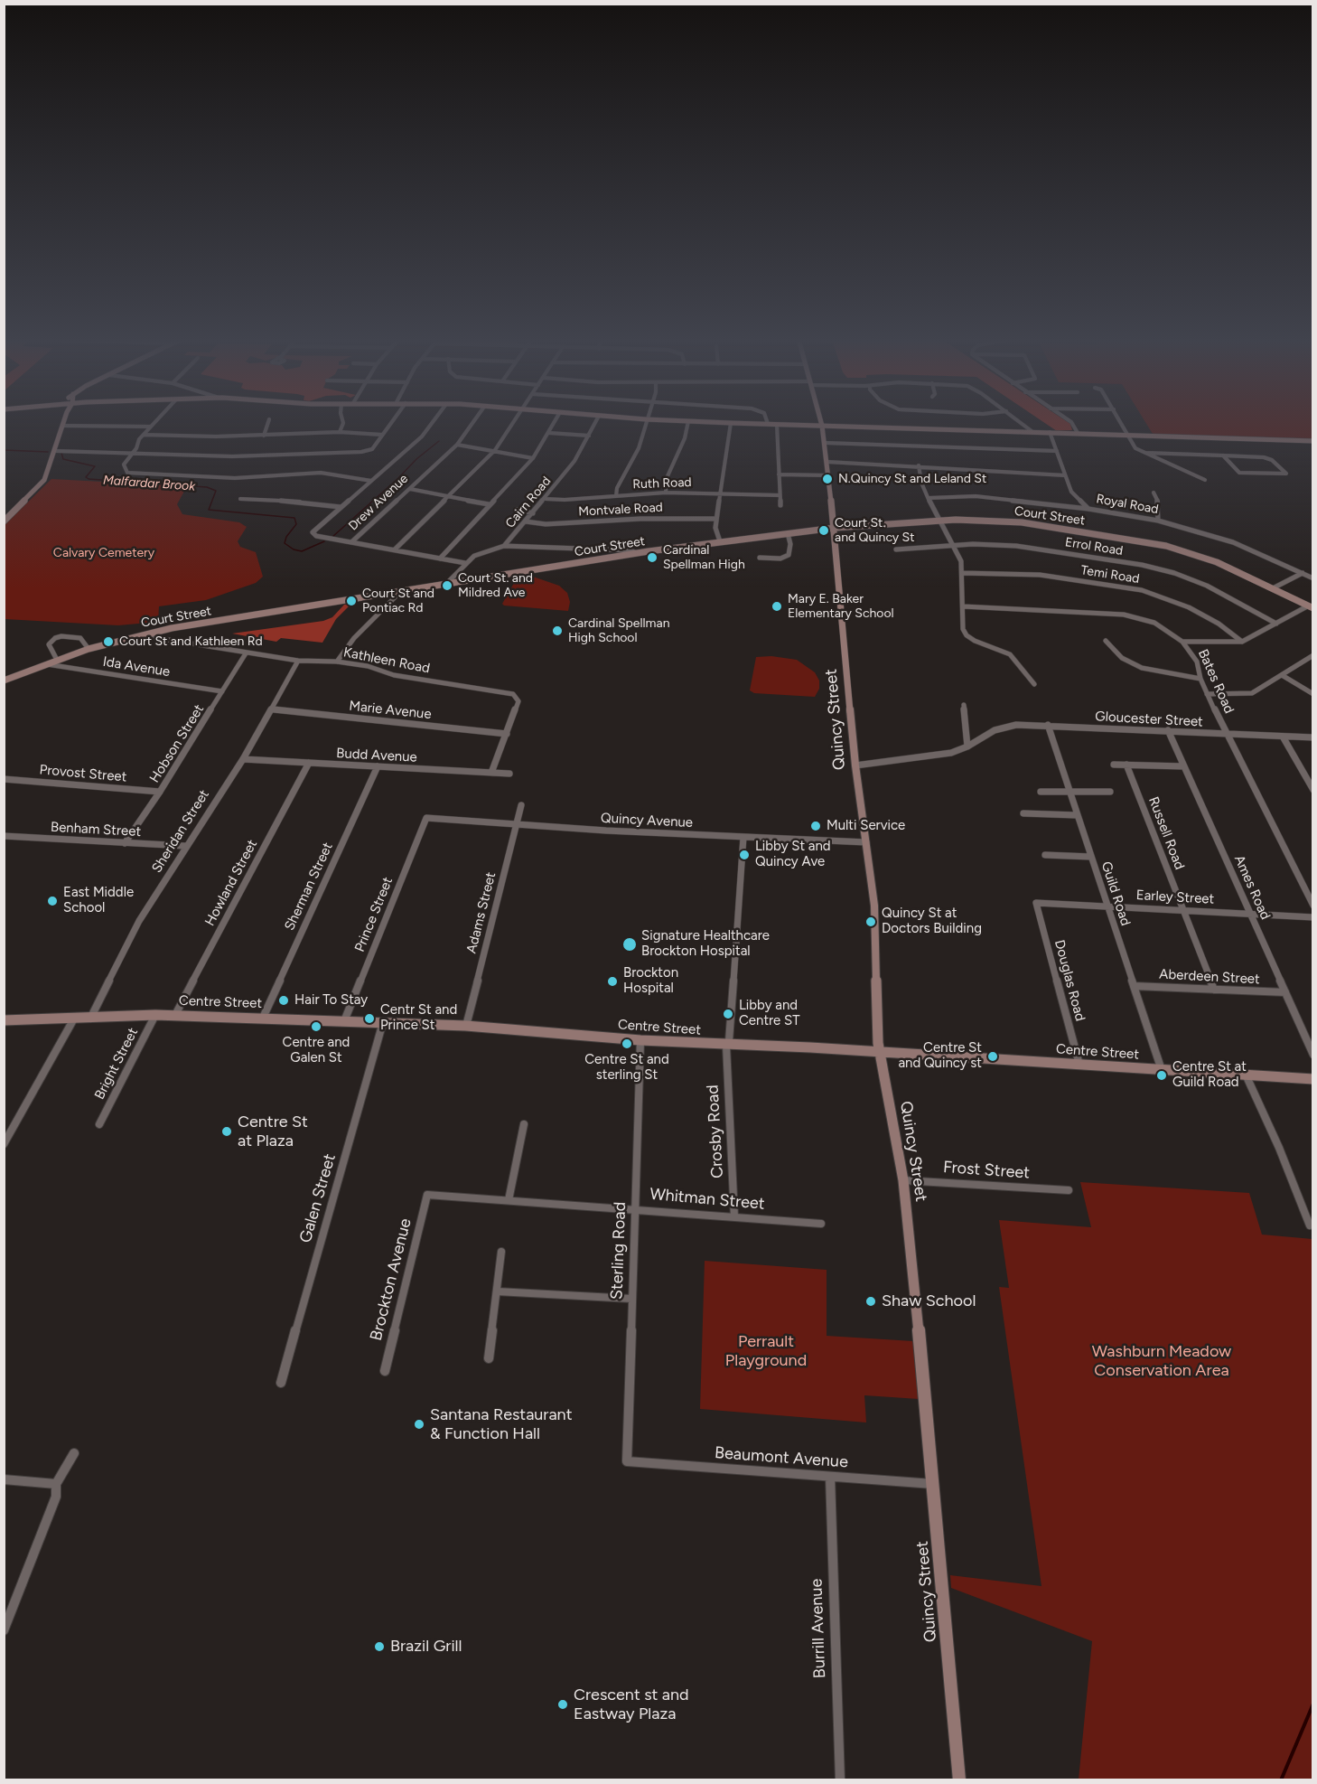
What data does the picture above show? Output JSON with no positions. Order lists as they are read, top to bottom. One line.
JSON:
{"streets":{"main road":["Court Street","Quincy Street","Centre Street"],"street":["Ruth Road","Drew Avenue","Cairn Road","Royal Road","Montvale Road","Errol Road","Temi Road","Kathleen Road","Ida Avenue","Bates Road","Marie Avenue","Gloucester Street","Hobson Street","Budd Avenue","Provost Street","Quincy Avenue","Benham Street","Sheridan Street","Russell Road","Howland Street","Sherman Street","Ames Road","Guild Road","Earley Street","Adams Street","Prince Street","Aberdeen Street","Douglas Road","Bright Street","Crosby Road","Frost Street","Galen Street","Whitman Street","Sterling Road","Brockton Avenue","Beaumont Avenue","Burrill Avenue"]},"crossings":[["Ruth Road","Cairn Road"],["Cairn Road","Montvale Road"],["Court Street","Kathleen Road"],["Court Street","Ida Avenue"],["Court Street","Quincy Street"],["Kathleen Road","Marie Avenue"],["Kathleen Road","Hobson Street"],["Kathleen Road","Budd Avenue"],["Kathleen Road","Sheridan Street"],["Ida Avenue","Hobson Street"],["Bates Road","Gloucester Street"],["Marie Avenue","Sheridan Street"],["Quincy Street","Gloucester Street"],["Quincy Street","Quincy Avenue"],["Quincy Street","Centre Street"],["Quincy Street","Frost Street"],["Quincy Street","Beaumont Avenue"],["Gloucester Street","Ames Road"],["Gloucester Street","Guild Road"],["Hobson Street","Provost Street"],["Hobson Street","Benham Street"],["Budd Avenue","Sheridan Street"],["Budd Avenue","Howland Street"],["Budd Avenue","Sherman Street"],["Quincy Avenue","Adams Street"],["Quincy Avenue","Prince Street"],["Quincy Avenue","Crosby Road"],["Benham Street","Sheridan Street"],["Sheridan Street","Centre Street"],["Russell Road","Earley Street"],["Russell Road","Aberdeen Street"],["Howland Street","Centre Street"],["Sherman Street","Centre Street"],["Ames Road","Earley Street"],["Ames Road","Aberdeen Street"],["Guild Road","Earley Street"],["Guild Road","Aberdeen Street"],["Guild Road","Centre Street"],["Earley Street","Douglas Road"],["Adams Street","Centre Street"],["Prince Street","Centre Street"],["Douglas Road","Centre Street"],["Centre Street","Bright Street"],["Centre Street","Crosby Road"],["Centre Street","Galen Street"],["Centre Street","Sterling Road"],["Crosby Road","Whitman Street"],["Whitman Street","Sterling Road"],["Whitman Street","Brockton Avenue"],["Sterling Road","Beaumont Avenue"],["Beaumont Avenue","Burrill Avenue"]],"water":["Malfardar Brook"],"parks":["Calvary Cemetery","Perrault Playground","Washburn Meadow Conservation Area"],"places":["N.Quincy St and Leland St","Court St. and Quincy St","Cardinal Spellman High","Court St. and Mildred Ave","Court St and Pontiac Rd","Mary E. Baker Elementary School","Cardinal Spellman High School","Court St and Kathleen Rd","Multi Service","Libby St and Quincy Ave","East Middle School","Quincy St at Doctors Building","Signature Healthcare Brockton Hospital","Brockton Hospital","Hair To Stay","Libby and Centre ST","Centr St and Prince St","Centre and Galen St","Centre St and sterling St","Centre St and Quincy st","Centre St at Guild Road","Centre St at Plaza","Shaw School","Santana Restaurant & Function Hall","Brazil Grill","Crescent st and Eastway Plaza"]}
